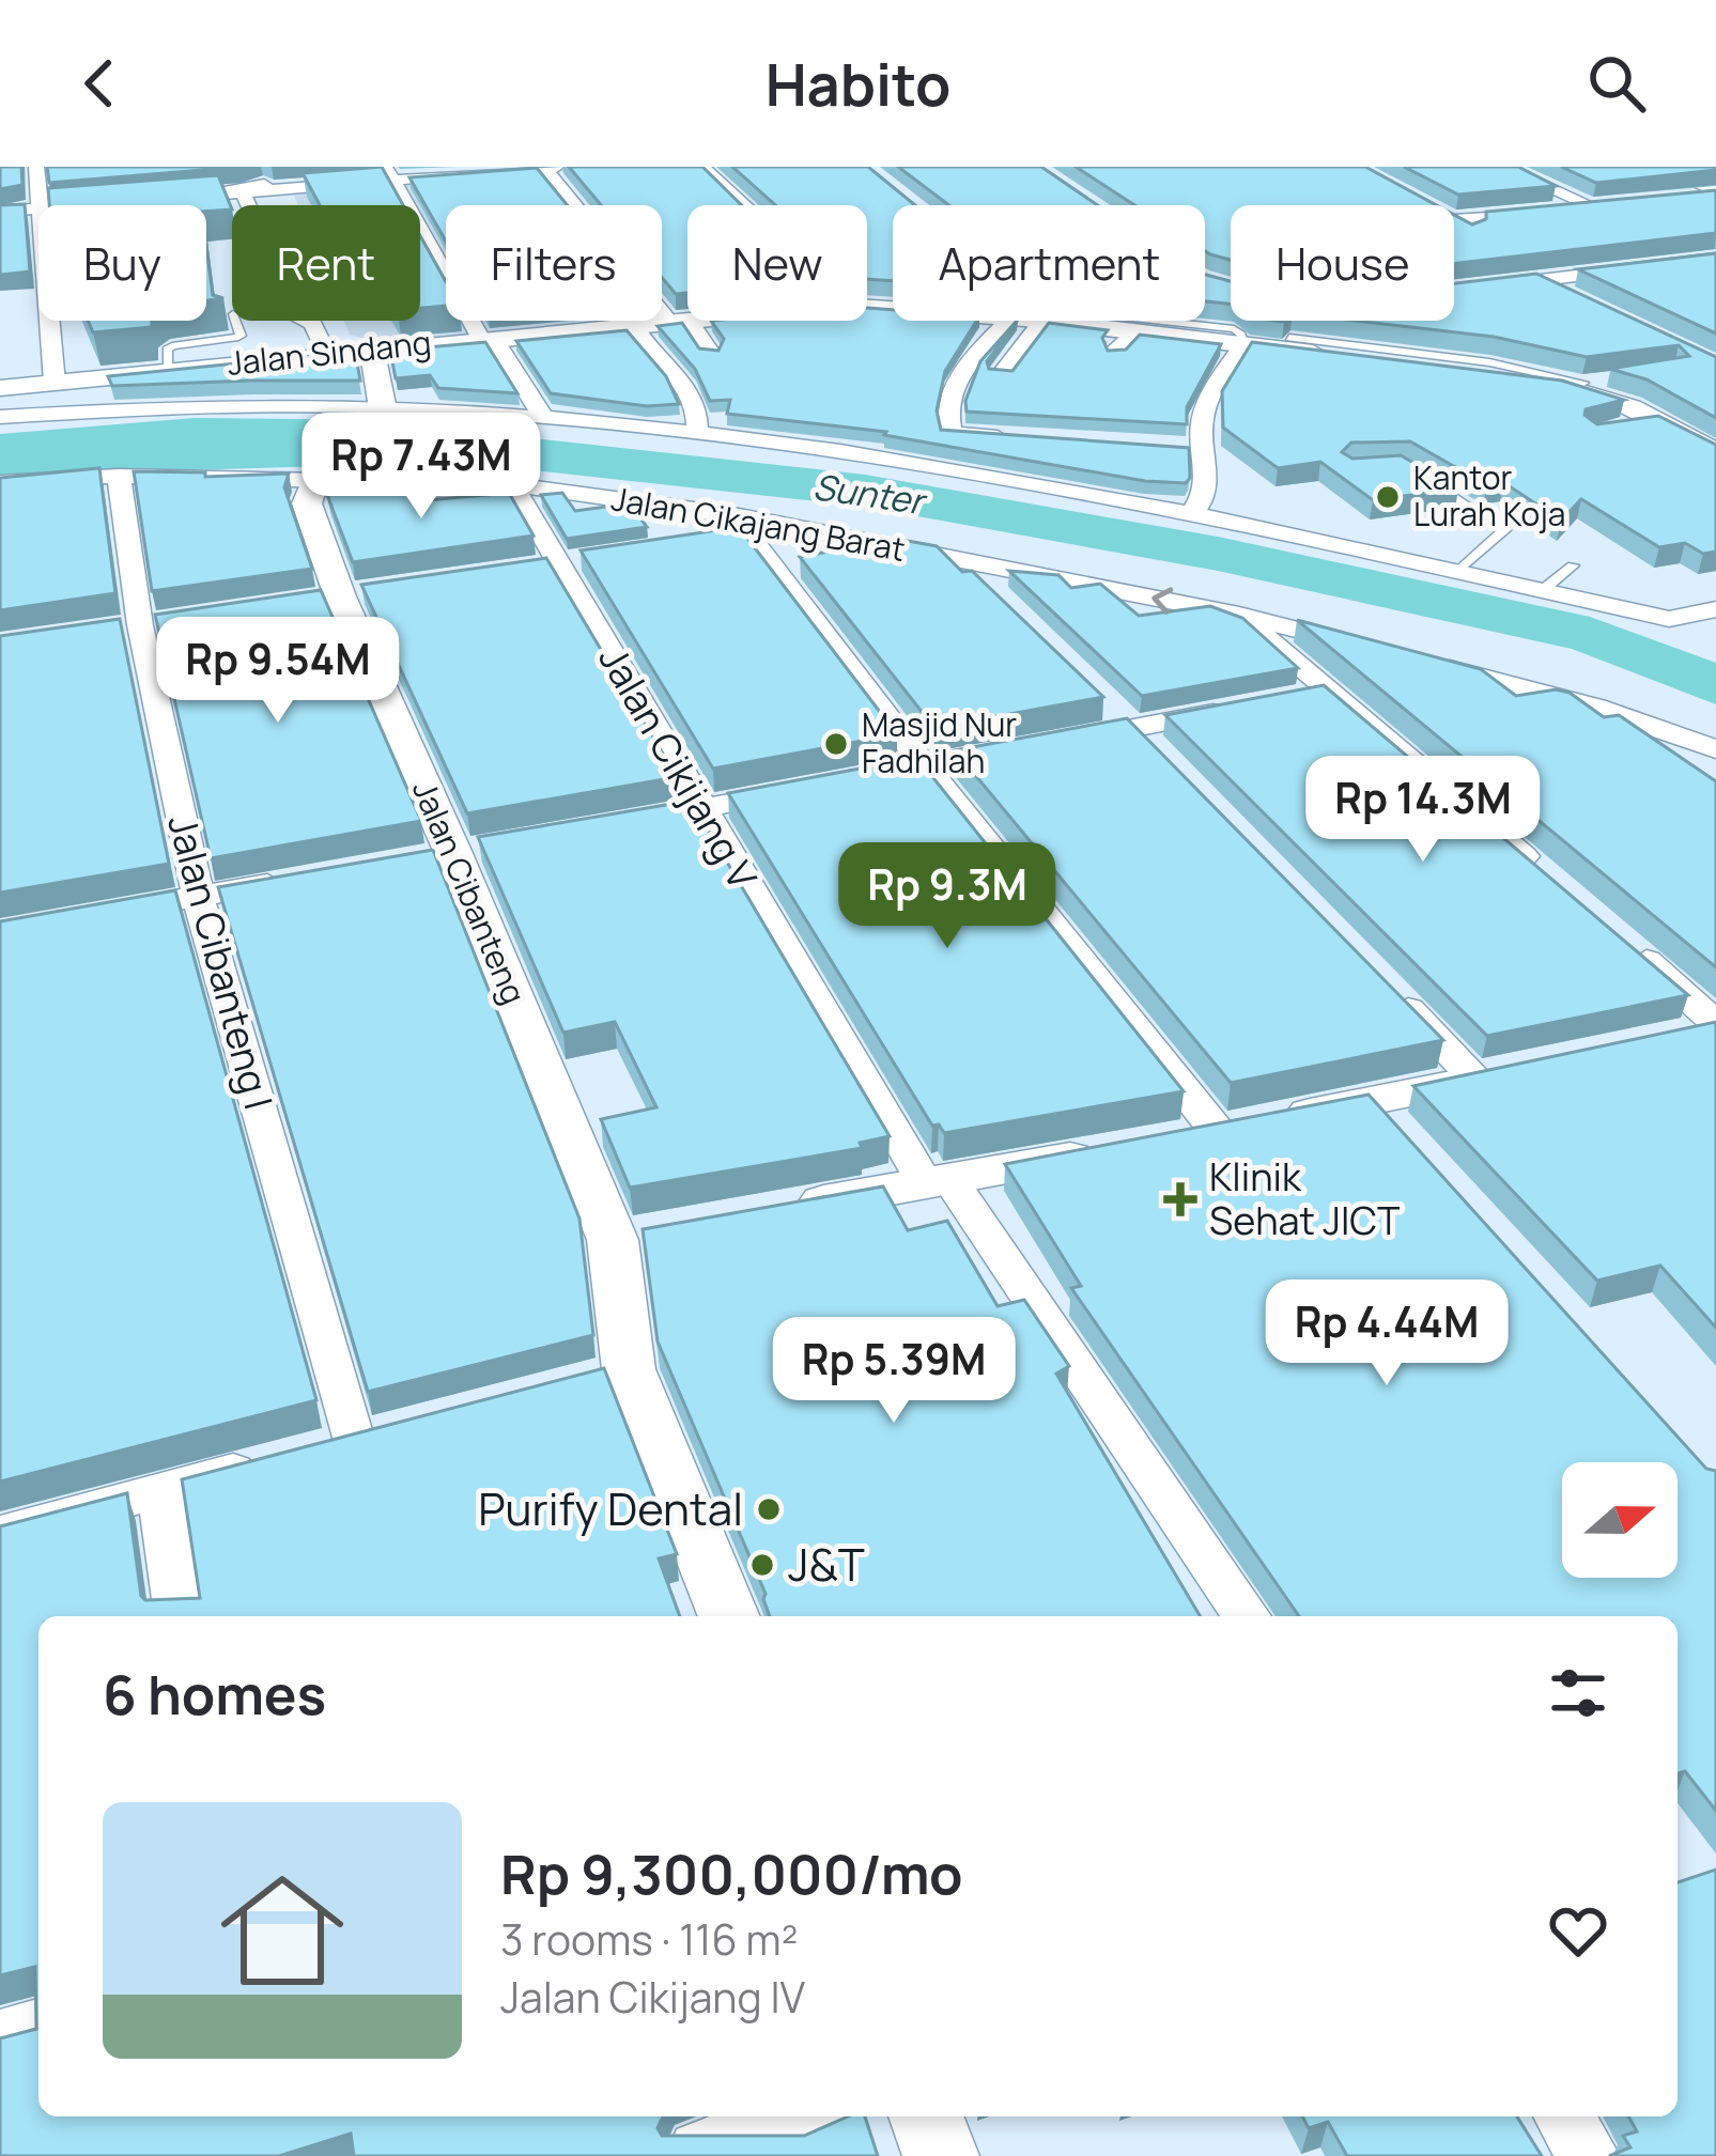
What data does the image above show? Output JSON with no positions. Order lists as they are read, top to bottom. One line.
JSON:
{"streets":{"street":["Jalan Sindang","Jalan Cikajang Barat","Jalan Cikijang V","Jalan Cibanteng","Jalan Cibanteng I"]},"crossings":[["Jalan Cikajang Barat","Jalan Cikijang V"],["Jalan Cikajang Barat","Jalan Cibanteng"],["Jalan Cikajang Barat","Jalan Cibanteng I"]],"water":["Sunter"],"places":{"other":["Kantor Lurah Koja","Masjid Nur Fadhilah","Purify Dental","J&T"],"health":["Klinik Sehat JICT"]},"north":"right","page":{"header":"Habito","chip":["Buy","Rent","Filters","New","Apartment","House"],"price":["Rp 7.43M","Rp 9.54M","Rp 14.3M","Rp 9.3M","Rp 4.44M","Rp 5.39M"],"heading":"6 homes","list":[{"name":"Rp 9,300,000/mo","note":"3 rooms · 116 m² · Jalan Cikijang IV"}]}}
